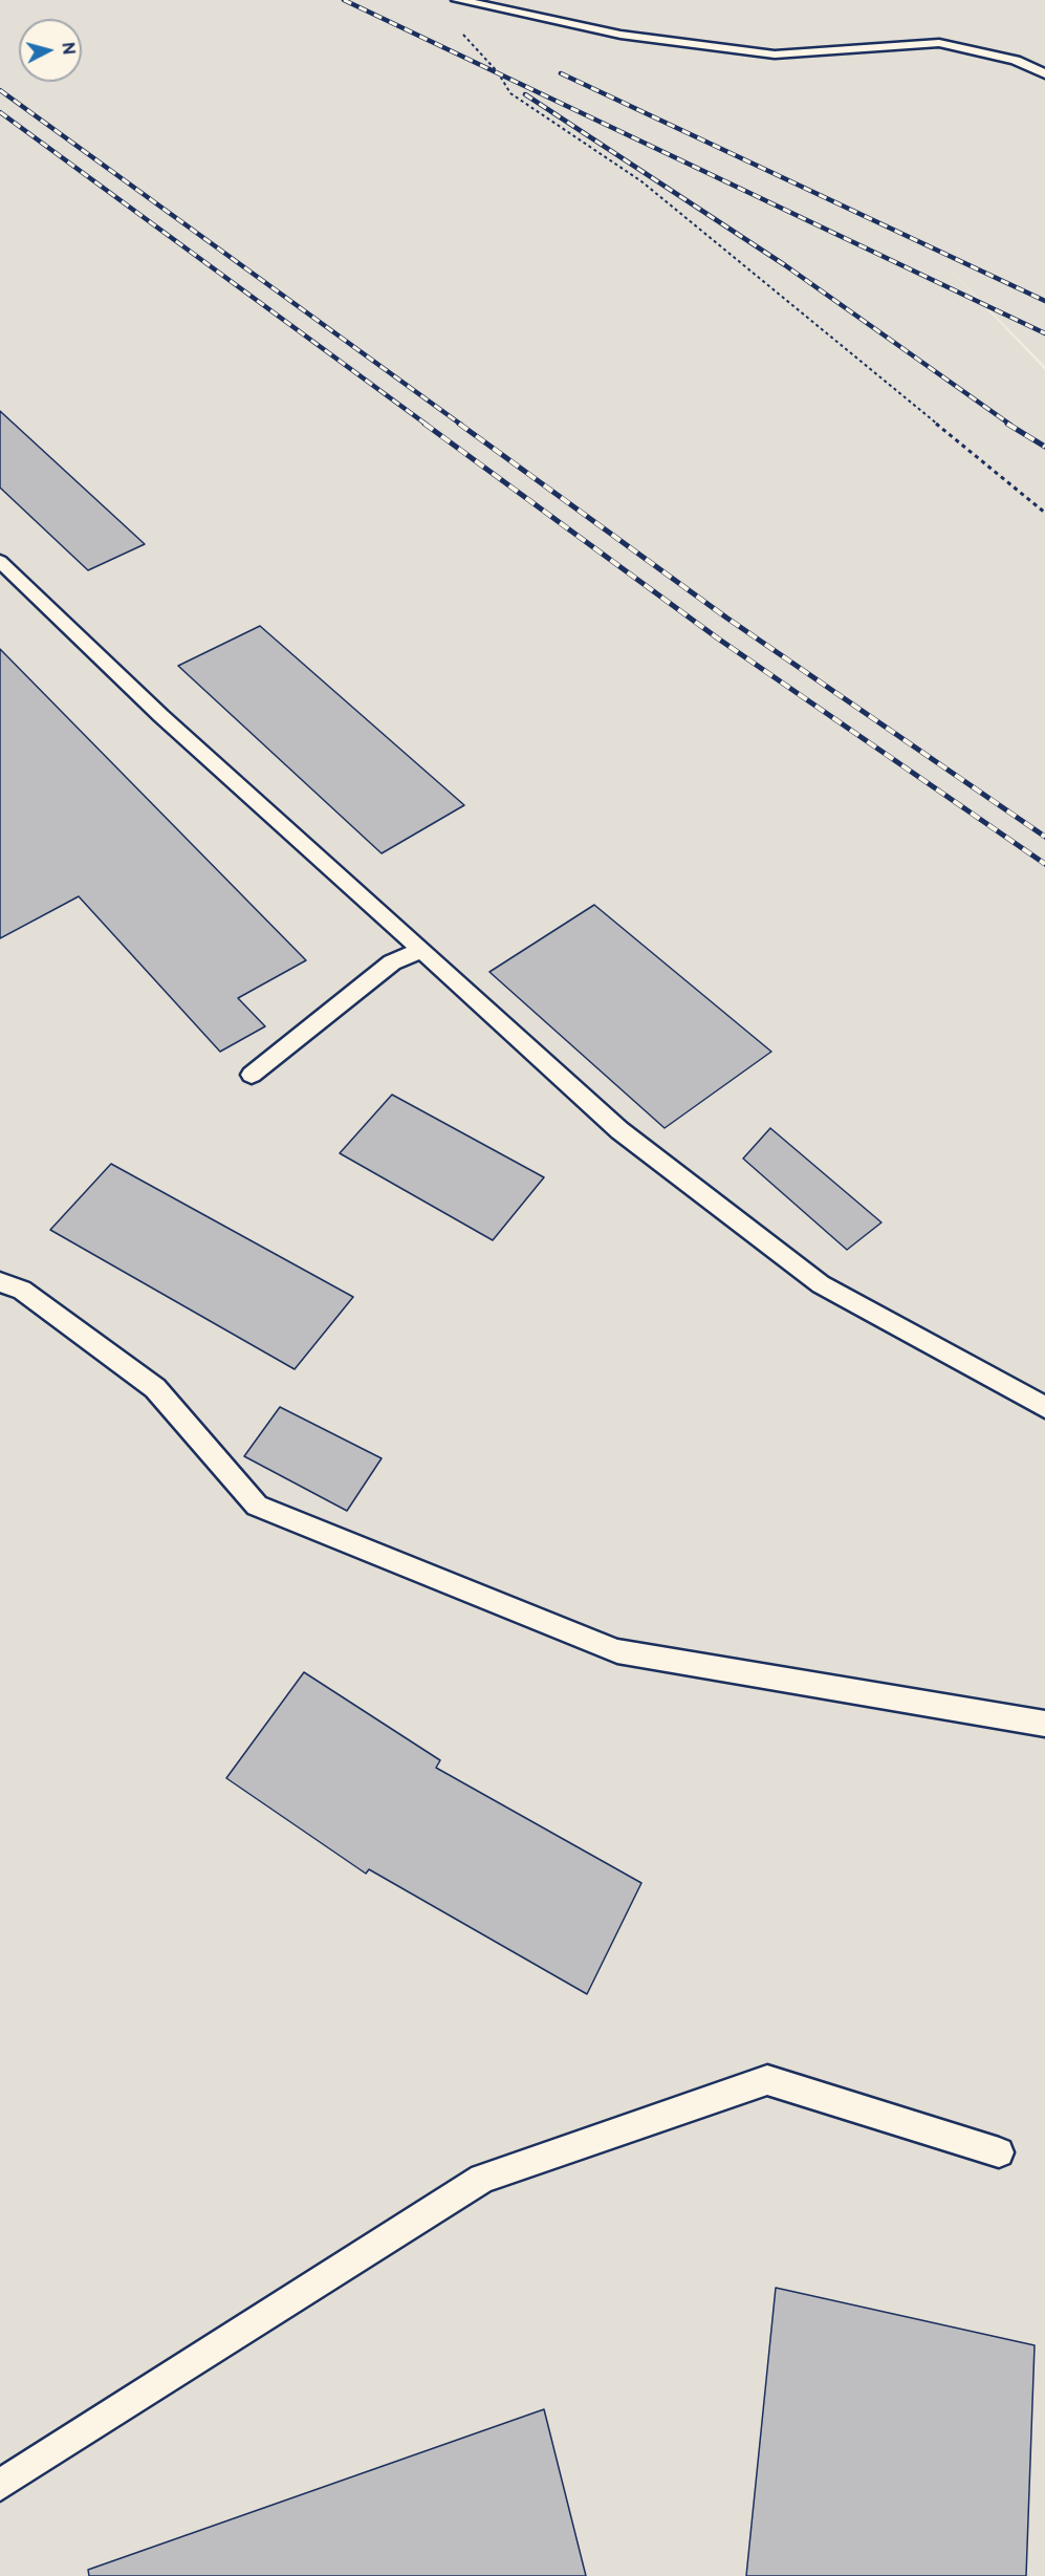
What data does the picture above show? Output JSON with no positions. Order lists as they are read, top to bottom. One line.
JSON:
{"north":"right"}
